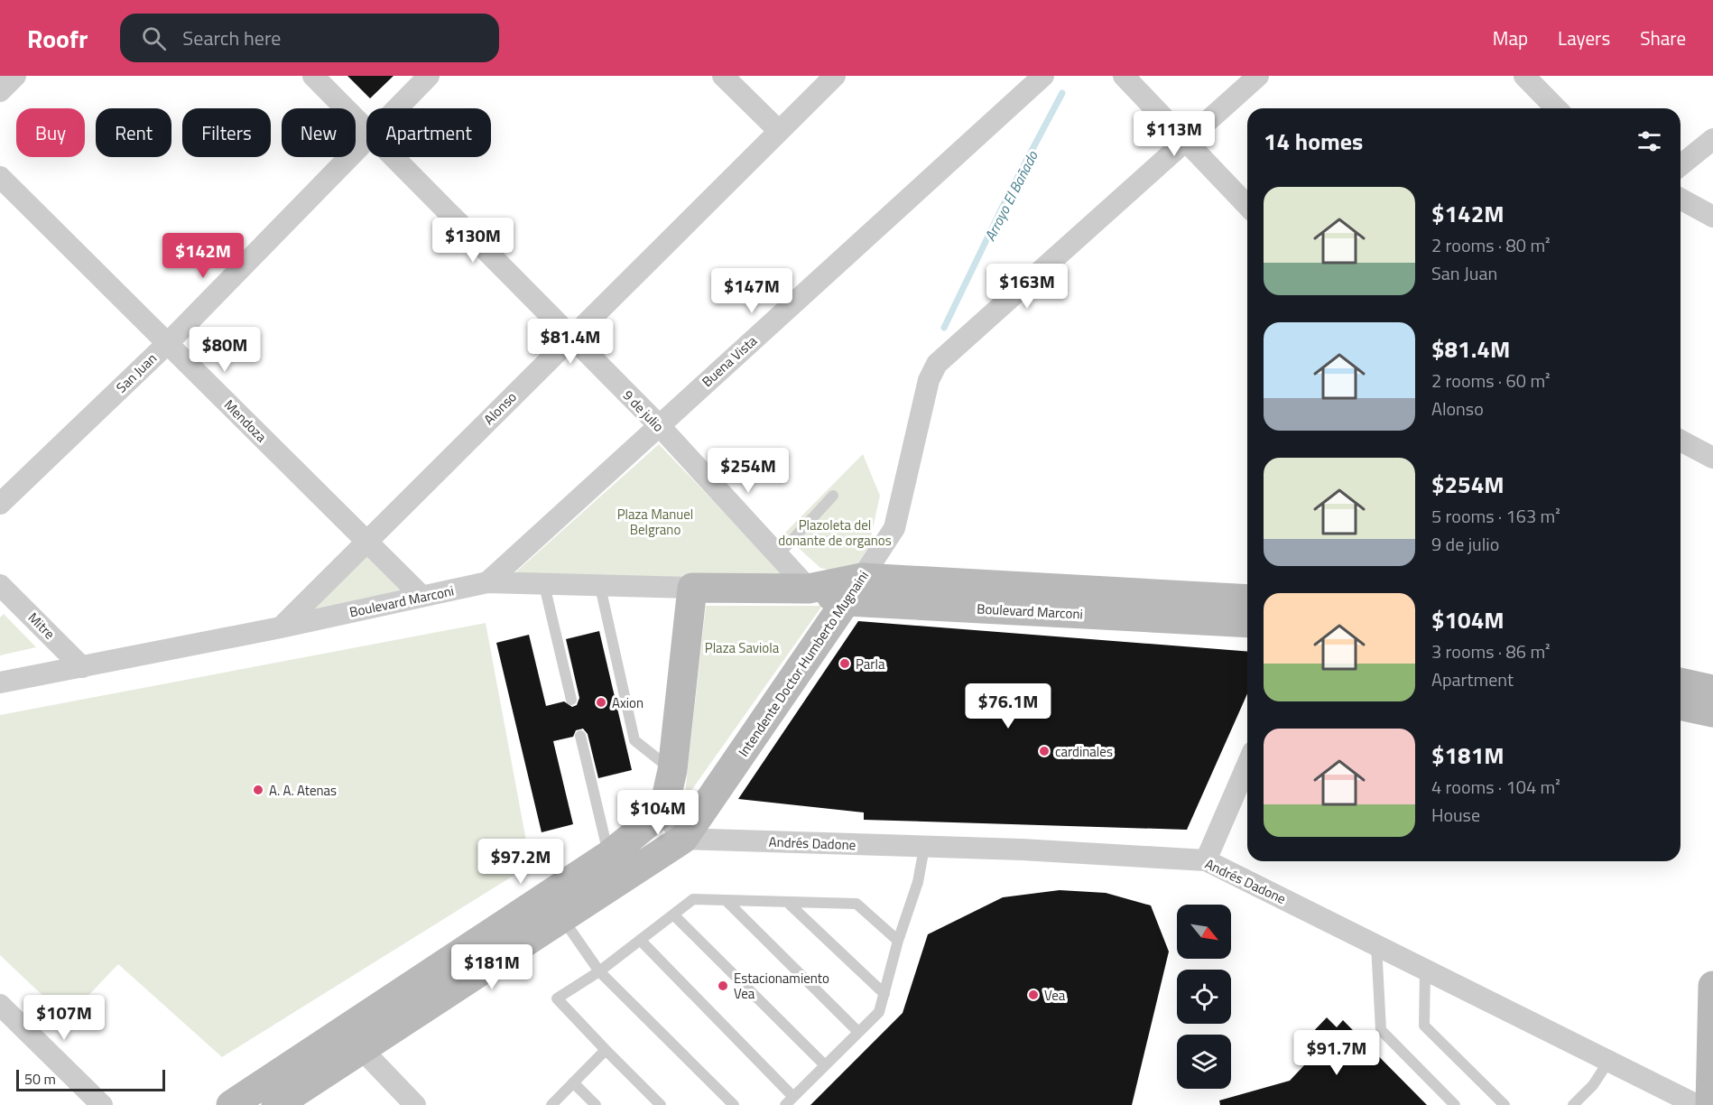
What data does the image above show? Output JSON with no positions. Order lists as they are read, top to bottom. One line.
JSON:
{"streets":{"main road":["Boulevard Marconi","Intendente Doctor Humberto Mugnaini"],"street":["Buena Vista","San Juan","Alonso","9 de julio","Mendoza","Mitre","Andrés Dadone"]},"crossings":[["Buena Vista","9 de julio"],["Buena Vista","Boulevard Marconi"],["San Juan","Mendoza"],["Alonso","9 de julio"],["Alonso","Mendoza"],["Alonso","Boulevard Marconi"],["9 de julio","Boulevard Marconi"],["Mendoza","Boulevard Marconi"],["Boulevard Marconi","Mitre"],["Boulevard Marconi","Intendente Doctor Humberto Mugnaini"],["Intendente Doctor Humberto Mugnaini","Andrés Dadone"]],"water":["Arroyo El Bañado"],"parks":["Plaza Manuel Belgrano","Plazoleta del donante de organos","Plaza Saviola"],"places":["Parla","Axion","cardinales","A. A. Atenas","Estacionamiento Vea","Vea"],"scale_bar":"50 m","north":"bottom right","page":{"header":"Roofr","search":"Search here","nav":["Map","Layers","Share"],"chip":["Buy","Rent","Filters","New","Apartment"],"heading":"14 homes","price":["$113M","$130M","$142M","$163M","$147M","$81.4M","$80M","$254M","$76.1M","$104M","$97.2M","$181M","$107M","$91.7M"],"list":[{"name":"$142M","note":"2 rooms · 80 m² · San Juan"},{"name":"$81.4M","note":"2 rooms · 60 m² · Alonso"},{"name":"$254M","note":"5 rooms · 163 m² · 9 de julio"},{"name":"$104M","note":"3 rooms · 86 m² · Apartment"},{"name":"$181M","note":"4 rooms · 104 m² · House"}],"scale":"50 m"}}
